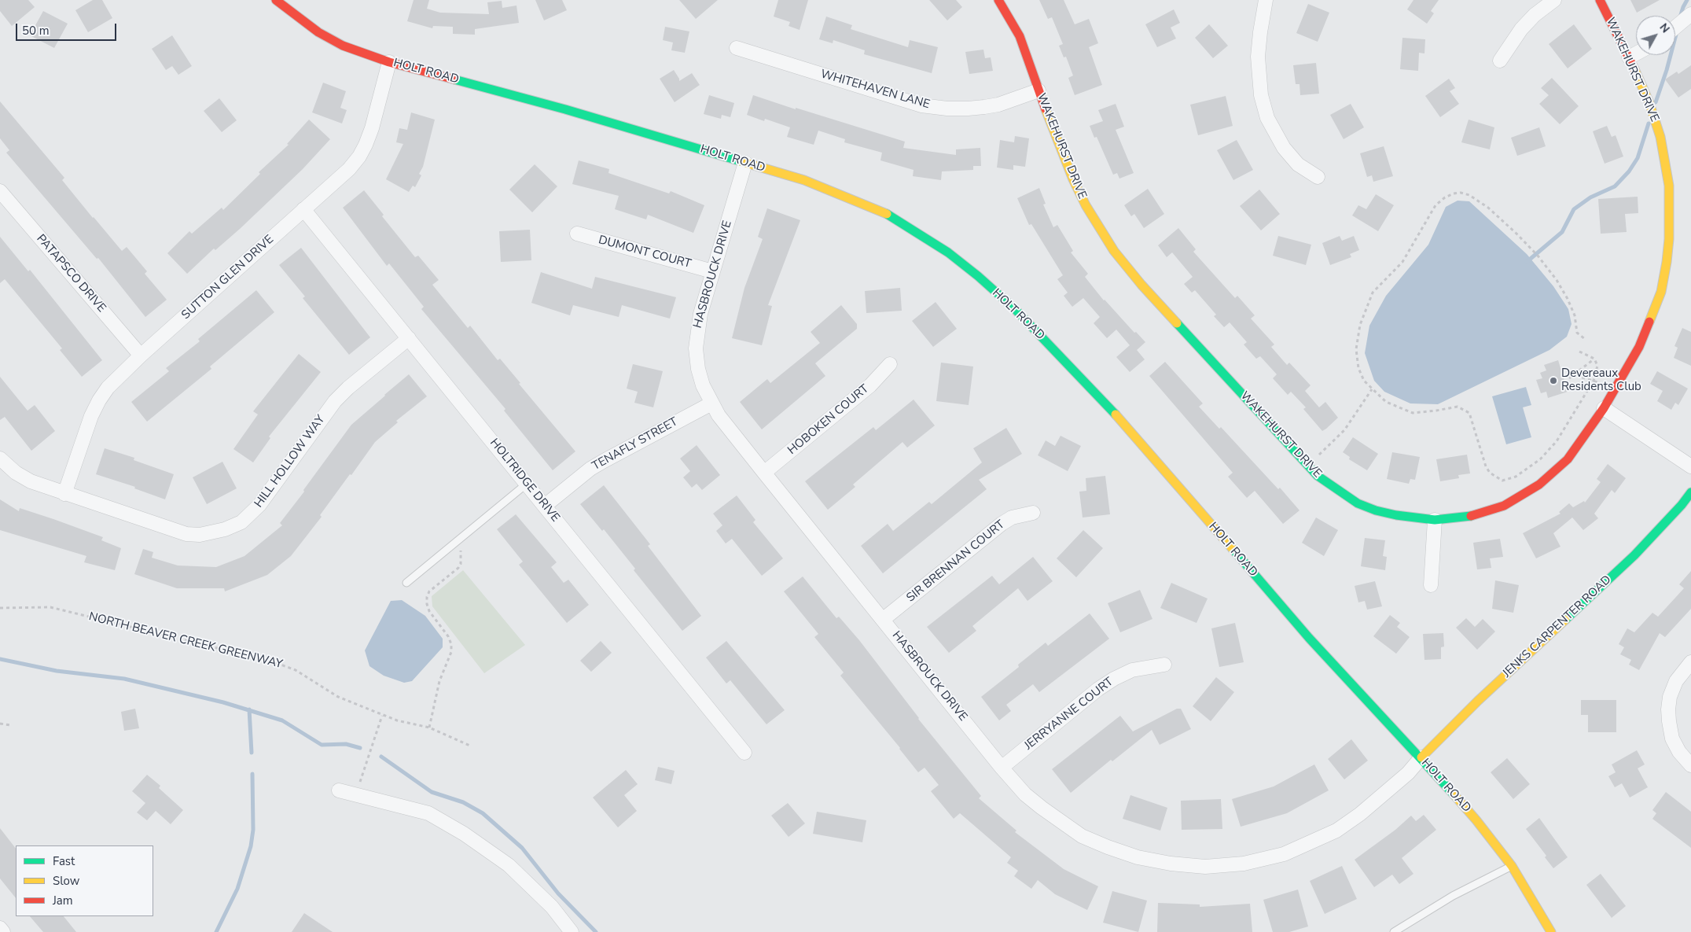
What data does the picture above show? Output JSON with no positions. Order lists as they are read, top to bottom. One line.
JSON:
{"streets":{"street":["WAKEHURST DRIVE","HOLT ROAD","WHITEHAVEN LANE","DUMONT COURT","PATAPSCO DRIVE","HASBROUCK DRIVE","SUTTON GLEN DRIVE","HOBOKEN COURT","TENAFLY STREET","HILL HOLLOW WAY","HOLTRIDGE DRIVE","SIR BRENNAN COURT","JENKS CARPENTER ROAD","JERRYANNE COURT"],"path":["NORTH BEAVER CREEK GREENWAY"]},"crossings":[["WAKEHURST DRIVE","WHITEHAVEN LANE"],["HOLT ROAD","HASBROUCK DRIVE"],["HOLT ROAD","SUTTON GLEN DRIVE"],["HOLT ROAD","JENKS CARPENTER ROAD"],["DUMONT COURT","HASBROUCK DRIVE"],["PATAPSCO DRIVE","SUTTON GLEN DRIVE"],["HASBROUCK DRIVE","HOBOKEN COURT"],["HASBROUCK DRIVE","TENAFLY STREET"],["HASBROUCK DRIVE","SIR BRENNAN COURT"],["HASBROUCK DRIVE","JENKS CARPENTER ROAD"],["HASBROUCK DRIVE","JERRYANNE COURT"],["SUTTON GLEN DRIVE","HILL HOLLOW WAY"],["SUTTON GLEN DRIVE","HOLTRIDGE DRIVE"],["TENAFLY STREET","HOLTRIDGE DRIVE"],["HILL HOLLOW WAY","HOLTRIDGE DRIVE"]],"places":["Devereaux Residents Club"],"legend":["Fast","Slow","Jam"],"scale_bar":"50 m","north":"top right"}
